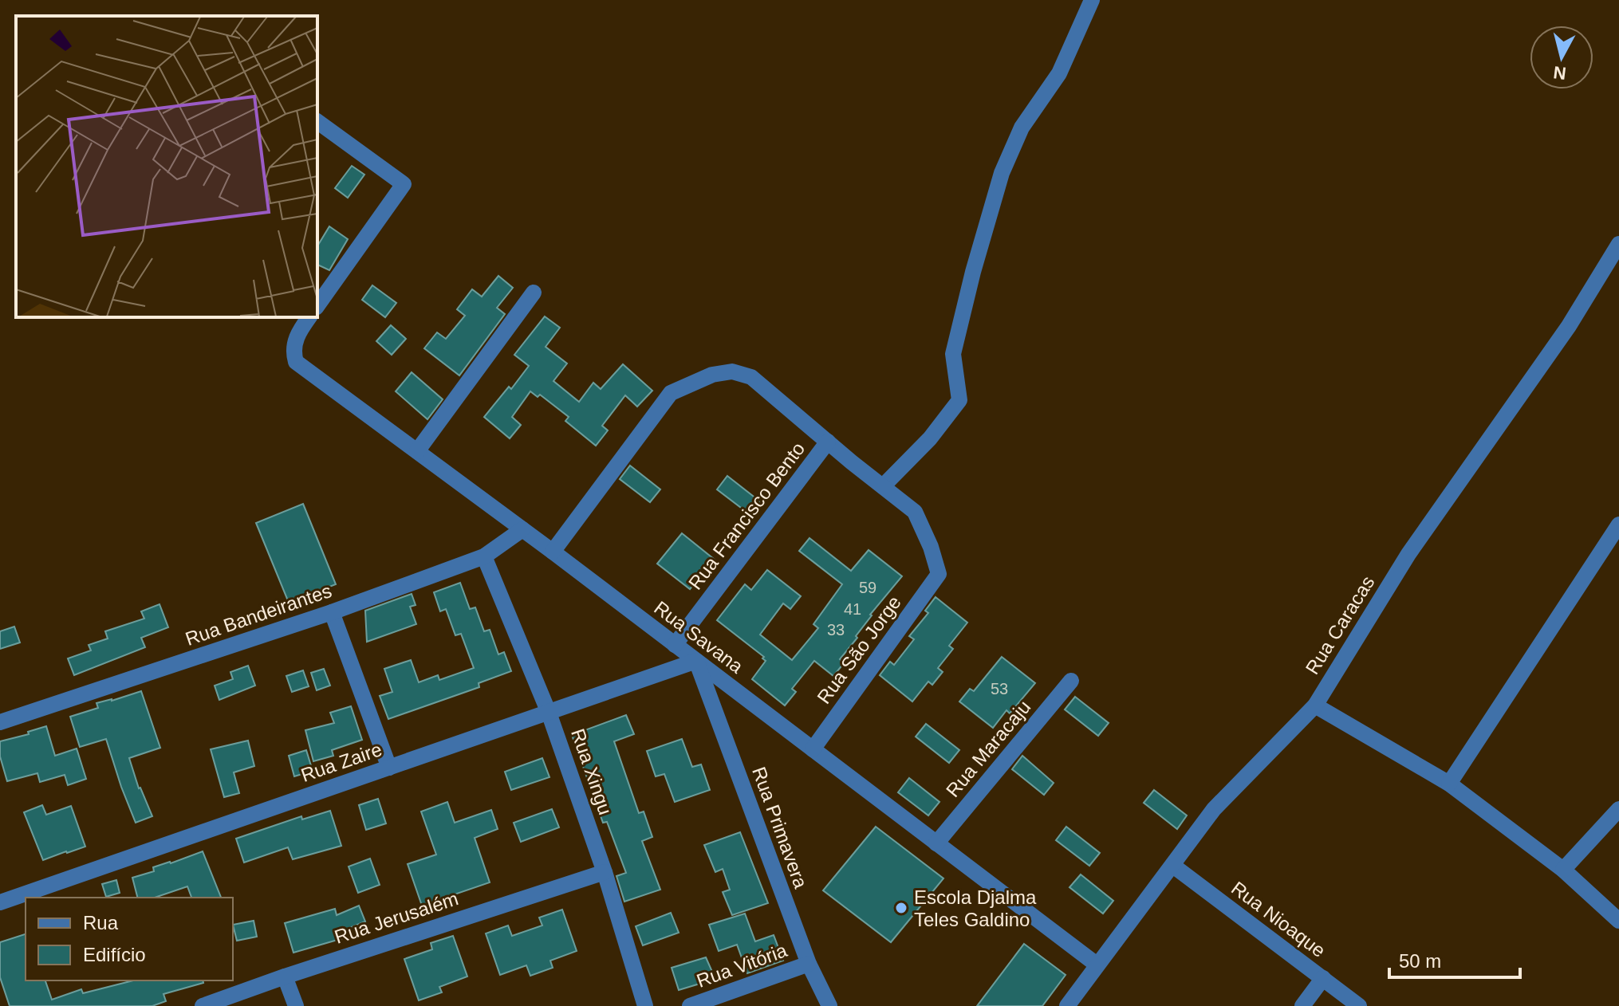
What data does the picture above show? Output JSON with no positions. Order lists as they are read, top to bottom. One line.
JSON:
{"streets":{"street":["Rua Francisco Bento","Rua Bandeirantes","Rua Caracas","Rua Savana","Rua São Jorge","Rua Maracaju","Rua Zaire","Rua Xingu","Rua Primavera","Rua Jerusalém","Rua Nioaque","Rua Vitória"]},"crossings":[["Rua Francisco Bento","Rua Savana"],["Rua Bandeirantes","Rua Savana"],["Rua Bandeirantes","Rua Xingu"],["Rua Caracas","Rua Savana"],["Rua Caracas","Rua Nioaque"],["Rua Savana","Rua São Jorge"],["Rua Savana","Rua Maracaju"],["Rua Savana","Rua Zaire"],["Rua Savana","Rua Primavera"],["Rua Zaire","Rua Xingu"],["Rua Zaire","Rua Primavera"],["Rua Xingu","Rua Jerusalém"],["Rua Primavera","Rua Vitória"]],"places":["Escola Djalma Teles Galdino"],"house_numbers":["59","41","33","53"],"legend":["Rua","Edifício"],"scale_bar":"50 m","north":"bottom"}
